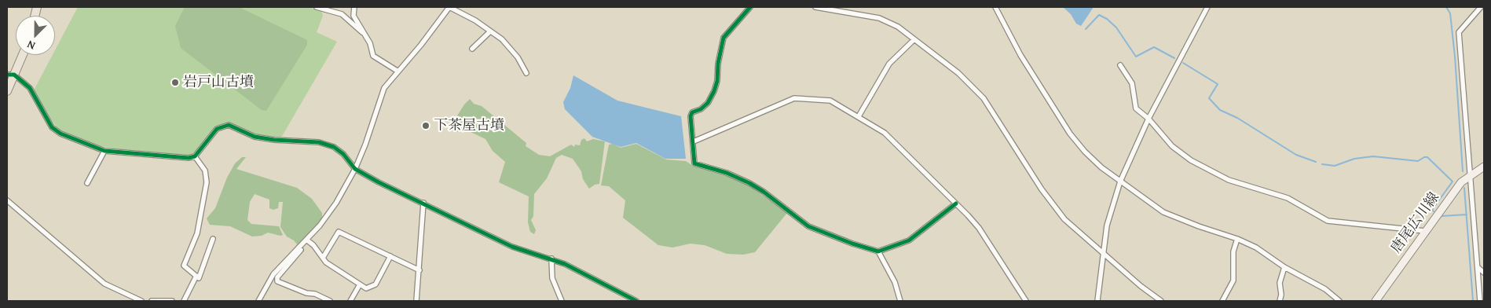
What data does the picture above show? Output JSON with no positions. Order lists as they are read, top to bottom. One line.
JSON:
{"streets":{"main road":["唐尾広川線"]},"places":["岩戸山古墳","下茶屋古墳"],"north":"bottom left"}
